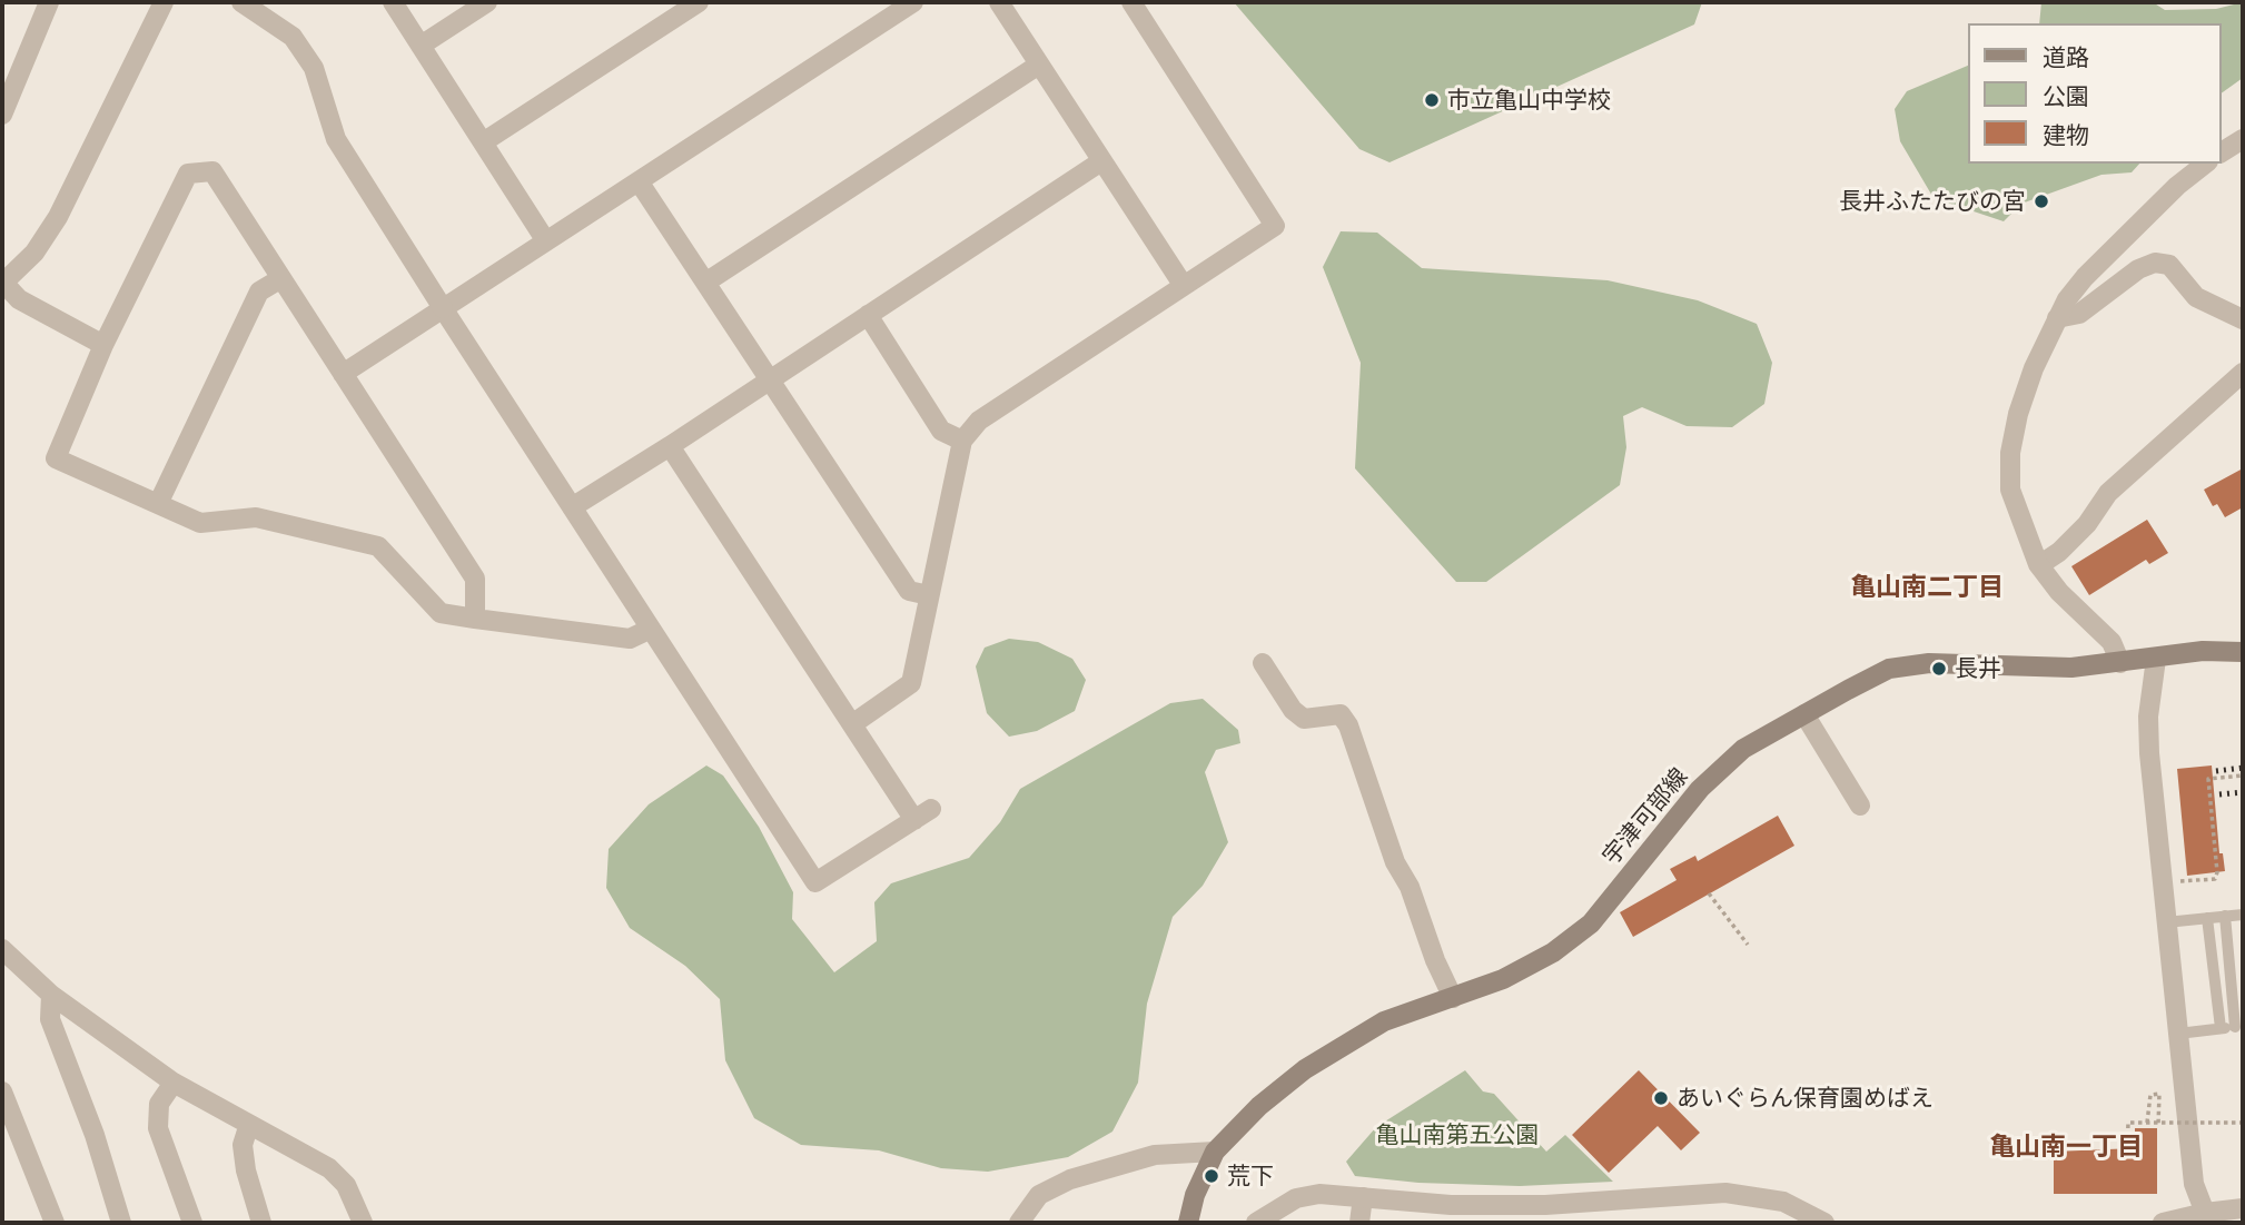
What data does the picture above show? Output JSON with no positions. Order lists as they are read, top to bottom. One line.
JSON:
{"streets":{"main road":["宇津可部線"]},"districts":["亀山南二丁目","亀山南一丁目"],"parks":["亀山南第五公園"],"places":["市立亀山中学校","長井ふたたびの宮","長井","あいぐらん保育園めばえ","荒下"],"legend":["道路","公園","建物"]}
